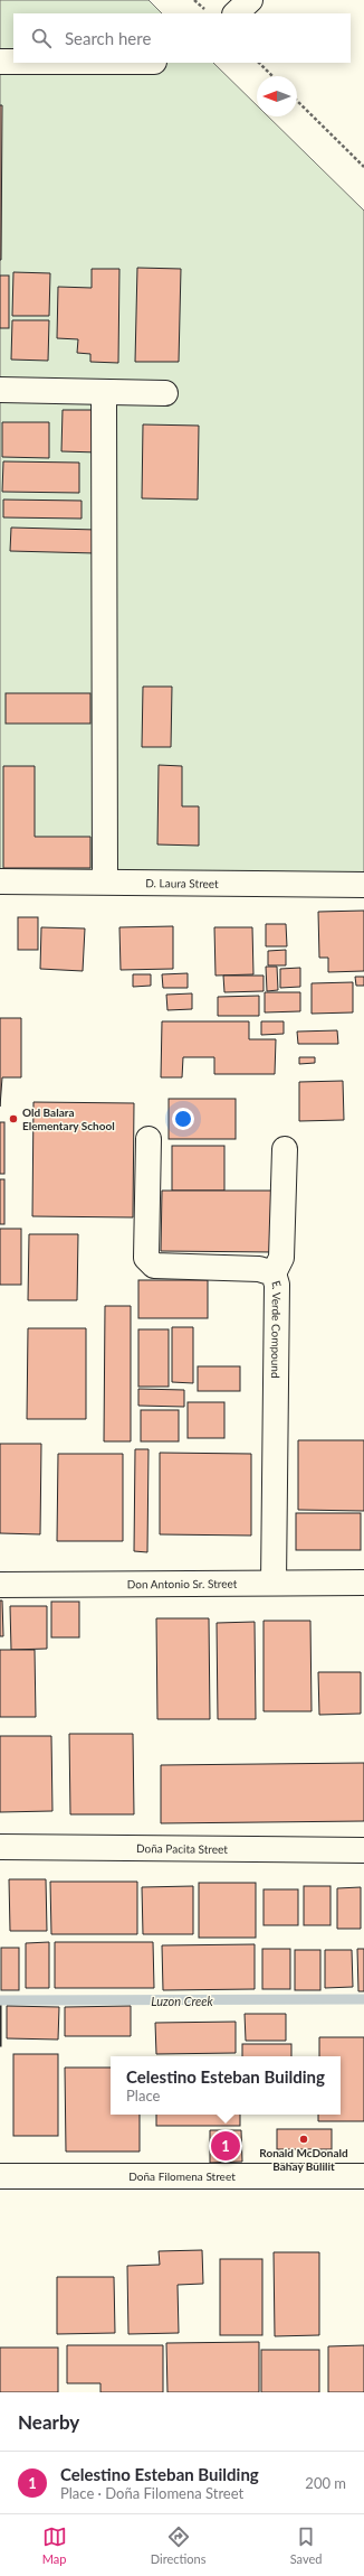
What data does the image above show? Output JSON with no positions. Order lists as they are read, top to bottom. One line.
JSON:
{"streets":{"street":["D. Laura Street","E. Verde Compound","Don Antonio Sr. Street","Doña Pacita Street","Doña Filomena Street"]},"crossings":[["E. Verde Compound","Don Antonio Sr. Street"]],"water":["Luzon Creek"],"places":["Old Balara Elementary School","Ronald McDonald Bahay Bulilit"],"north":"left","page":{"search":"Search here","popup":["Celestino Esteban Building","Place"],"pins":"1","heading":"Nearby","list":[{"mark":"1","name":"Celestino Esteban Building","note":"Place · Doña Filomena Street","value":"200 m"}],"nav":["Map","Directions","Saved"]}}
